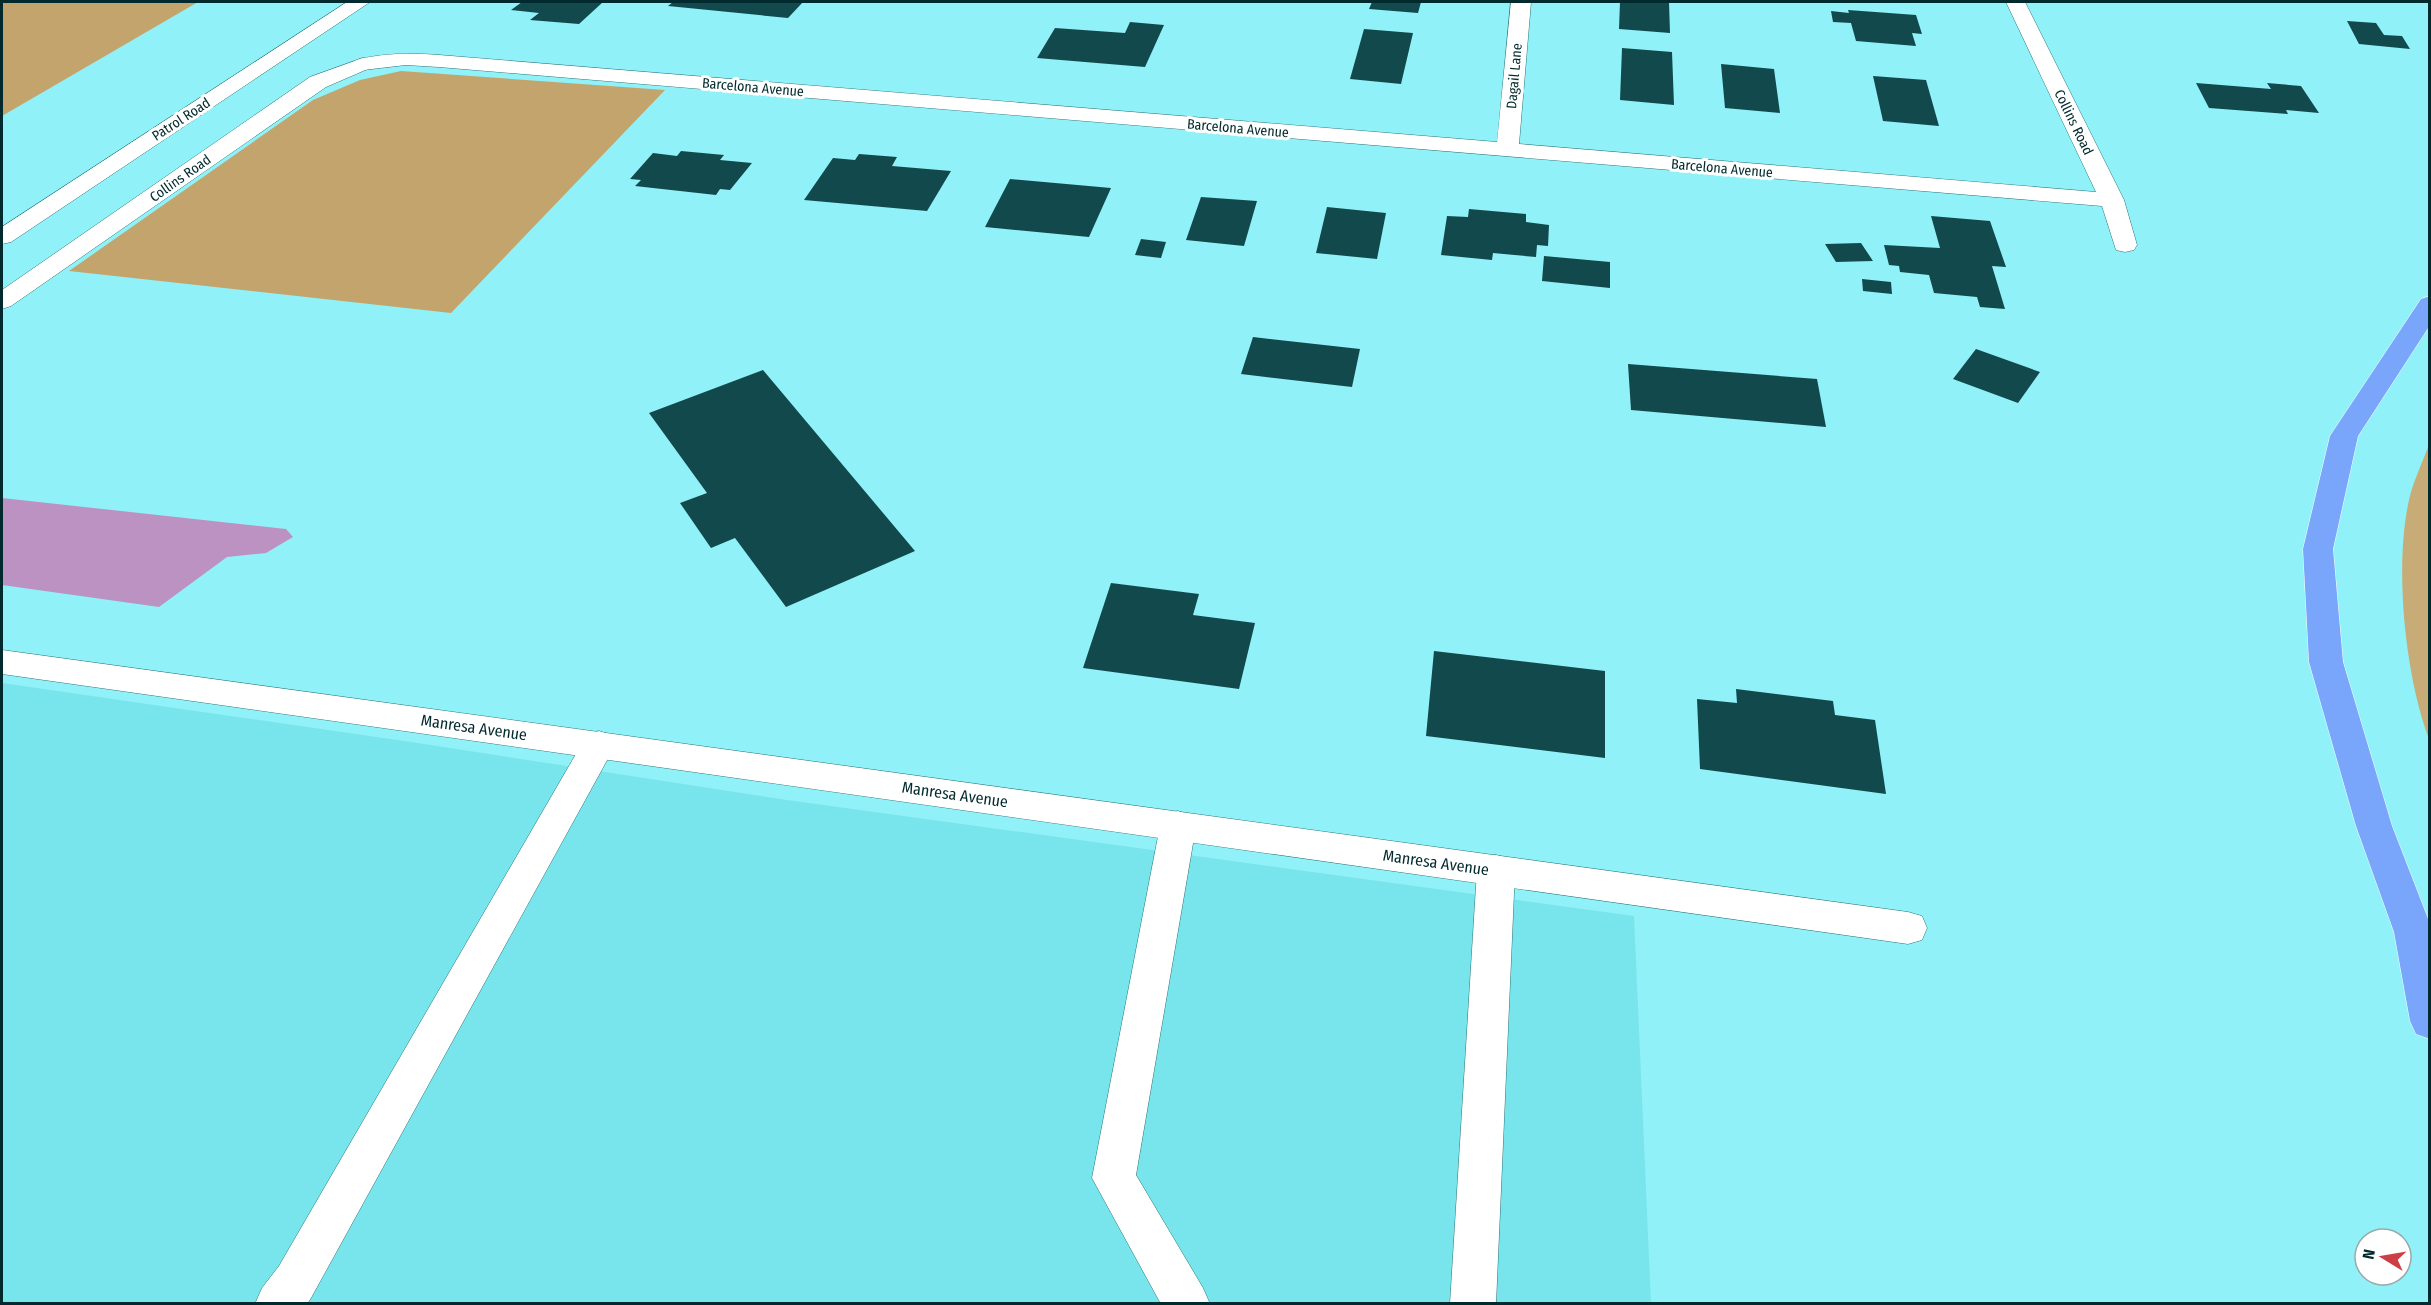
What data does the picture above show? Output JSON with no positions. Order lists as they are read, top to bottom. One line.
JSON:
{"streets":{"street":["Dagail Lane","Barcelona Avenue","Patrol Road","Collins Road","Manresa Avenue"]},"crossings":[["Dagail Lane","Barcelona Avenue"],["Barcelona Avenue","Collins Road"]],"north":"left"}
